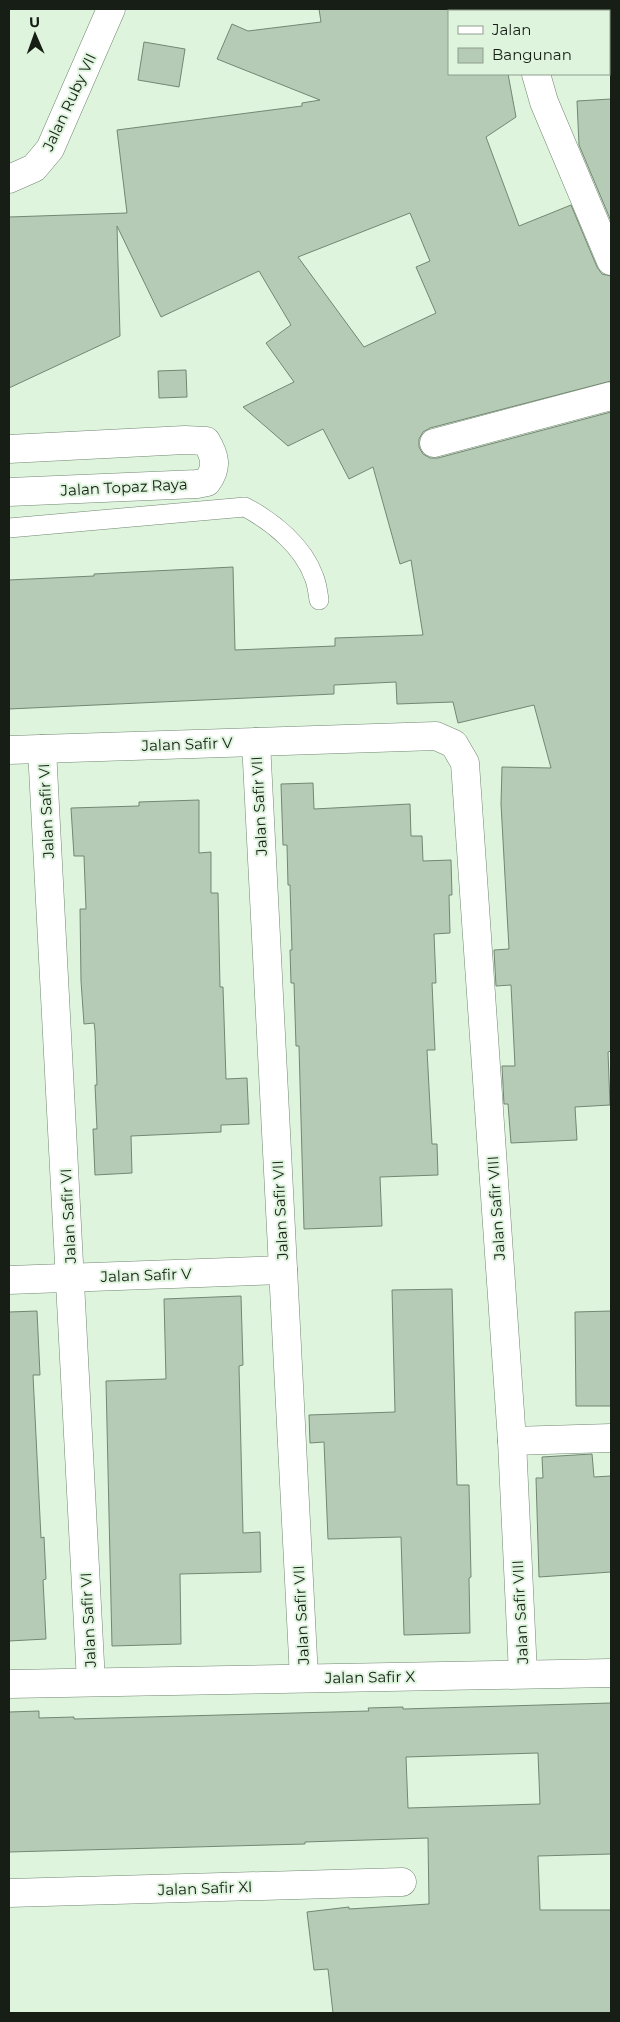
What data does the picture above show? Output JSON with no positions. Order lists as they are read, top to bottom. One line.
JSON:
{"streets":{"street":["Jalan Ruby VII","Jalan Topaz Raya","Jalan Safir V","Jalan Safir VII","Jalan Safir VI","Jalan Safir VIII","Jalan Safir X","Jalan Safir XI"]},"crossings":[["Jalan Safir V","Jalan Safir VII"],["Jalan Safir V","Jalan Safir VI"],["Jalan Safir V","Jalan Safir VIII"],["Jalan Safir VII","Jalan Safir X"],["Jalan Safir VI","Jalan Safir X"],["Jalan Safir VIII","Jalan Safir X"]],"legend":["Jalan","Bangunan"],"north":"top"}
